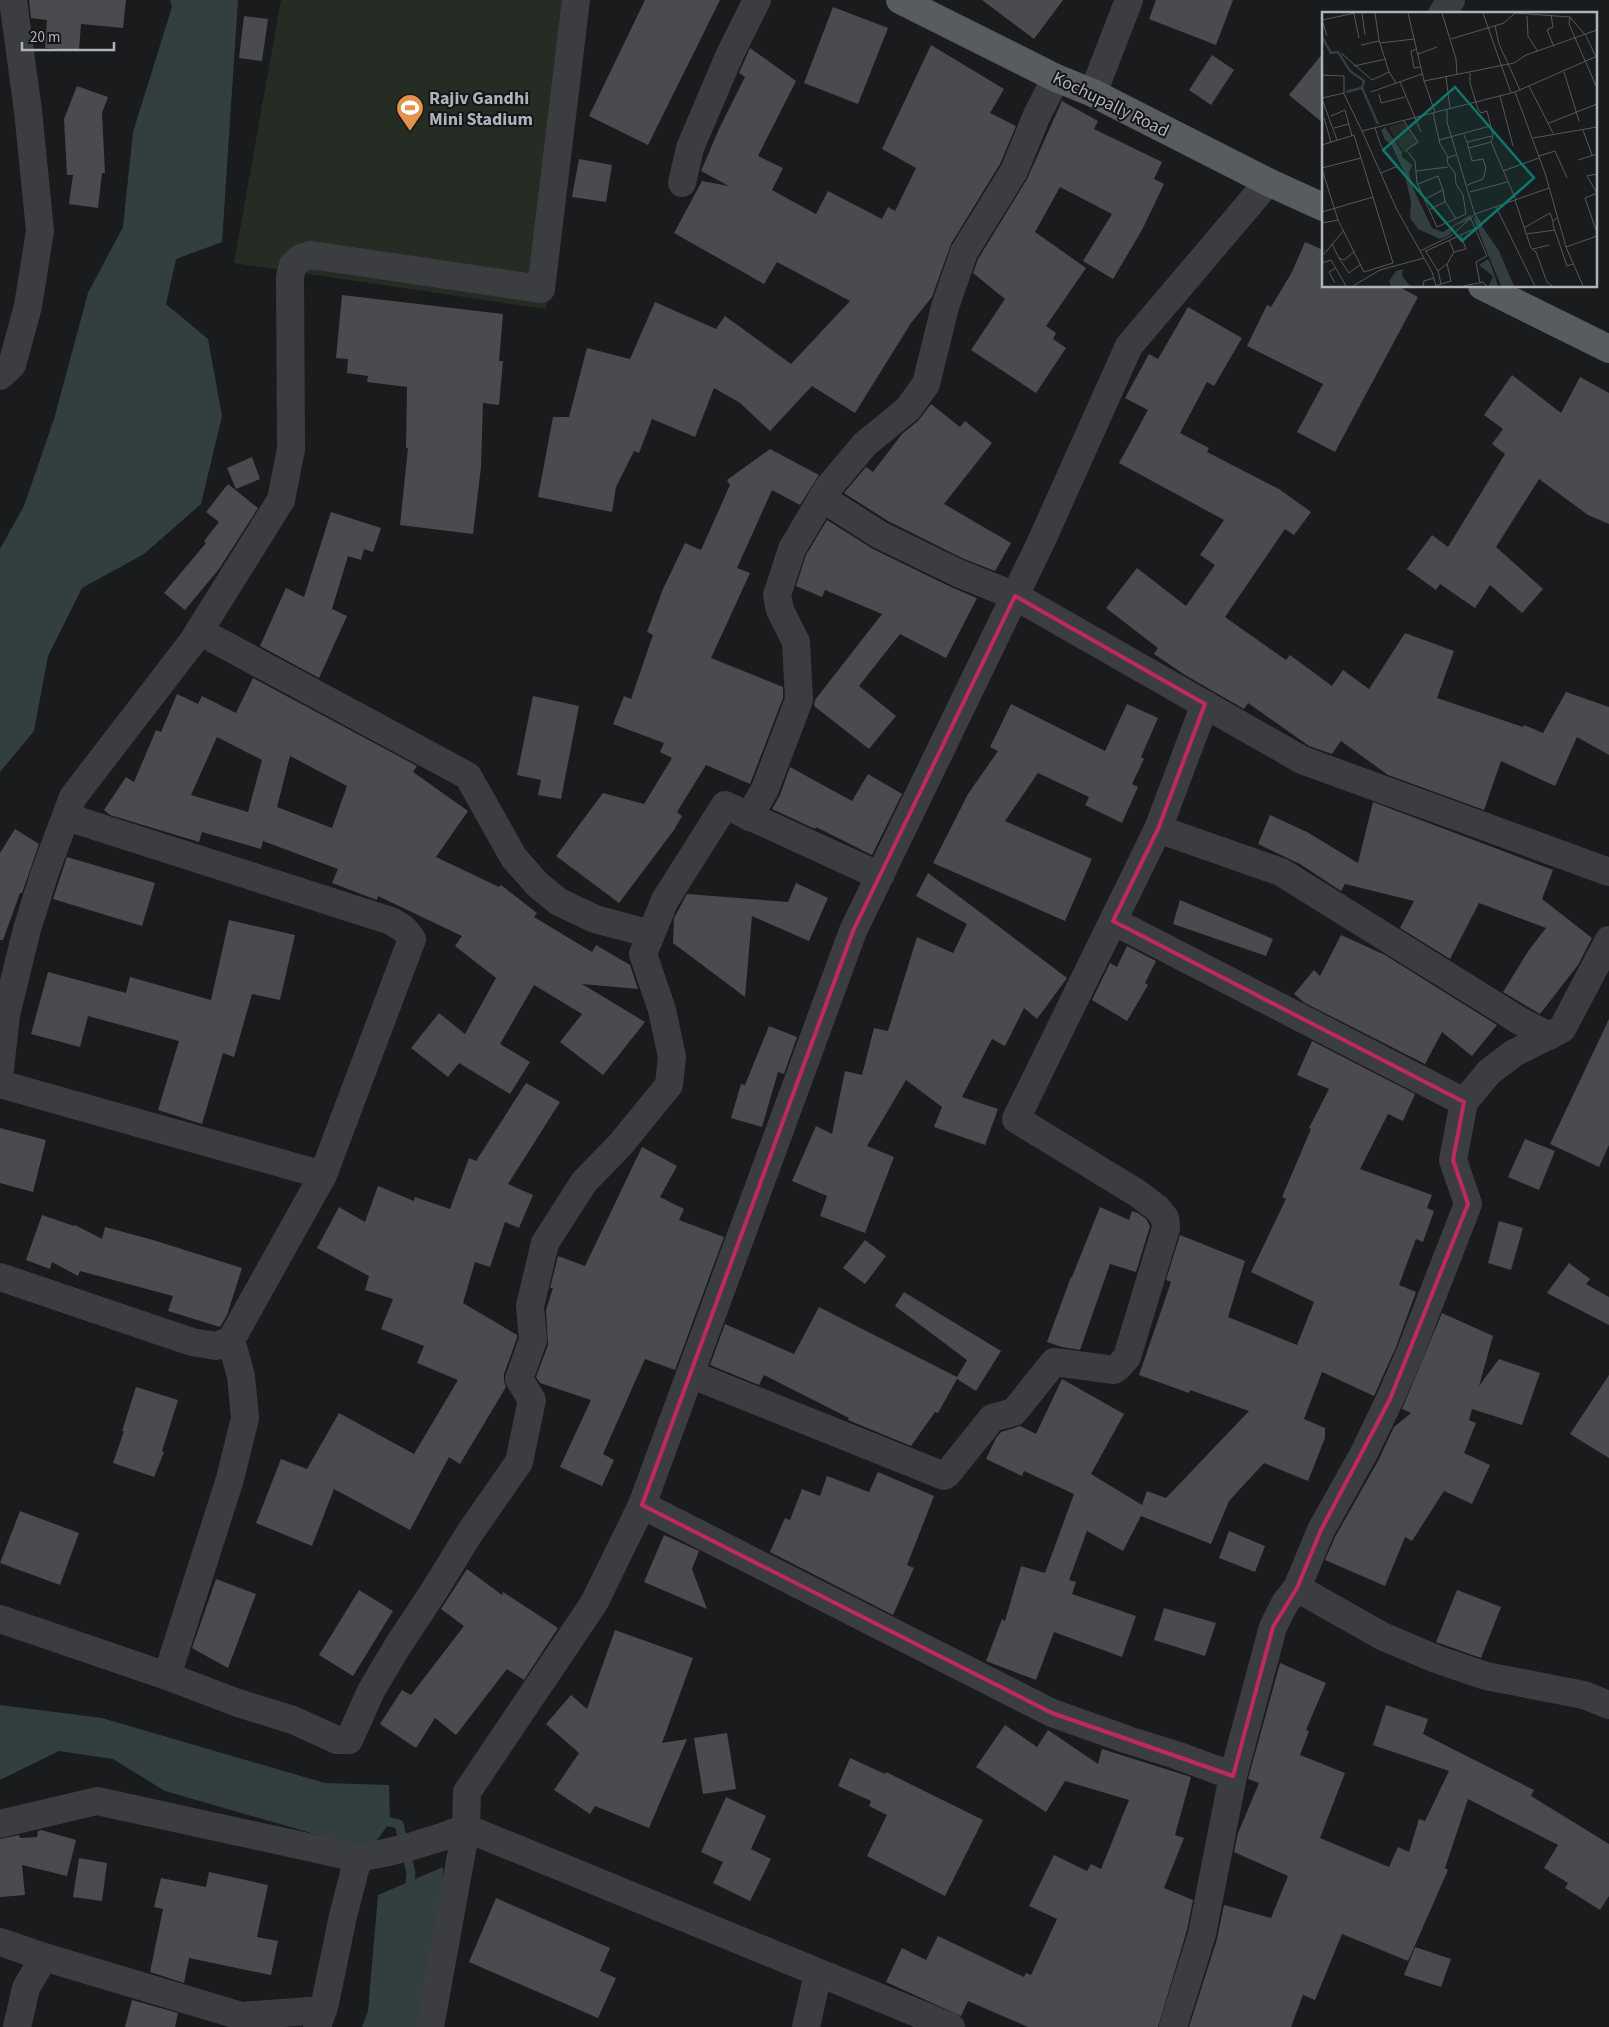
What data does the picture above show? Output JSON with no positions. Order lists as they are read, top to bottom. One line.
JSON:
{"streets":{"main road":["Kochupally Road"]},"places":{"sports":["Rajiv Gandhi Mini Stadium"]},"scale_bar":"20 m"}
